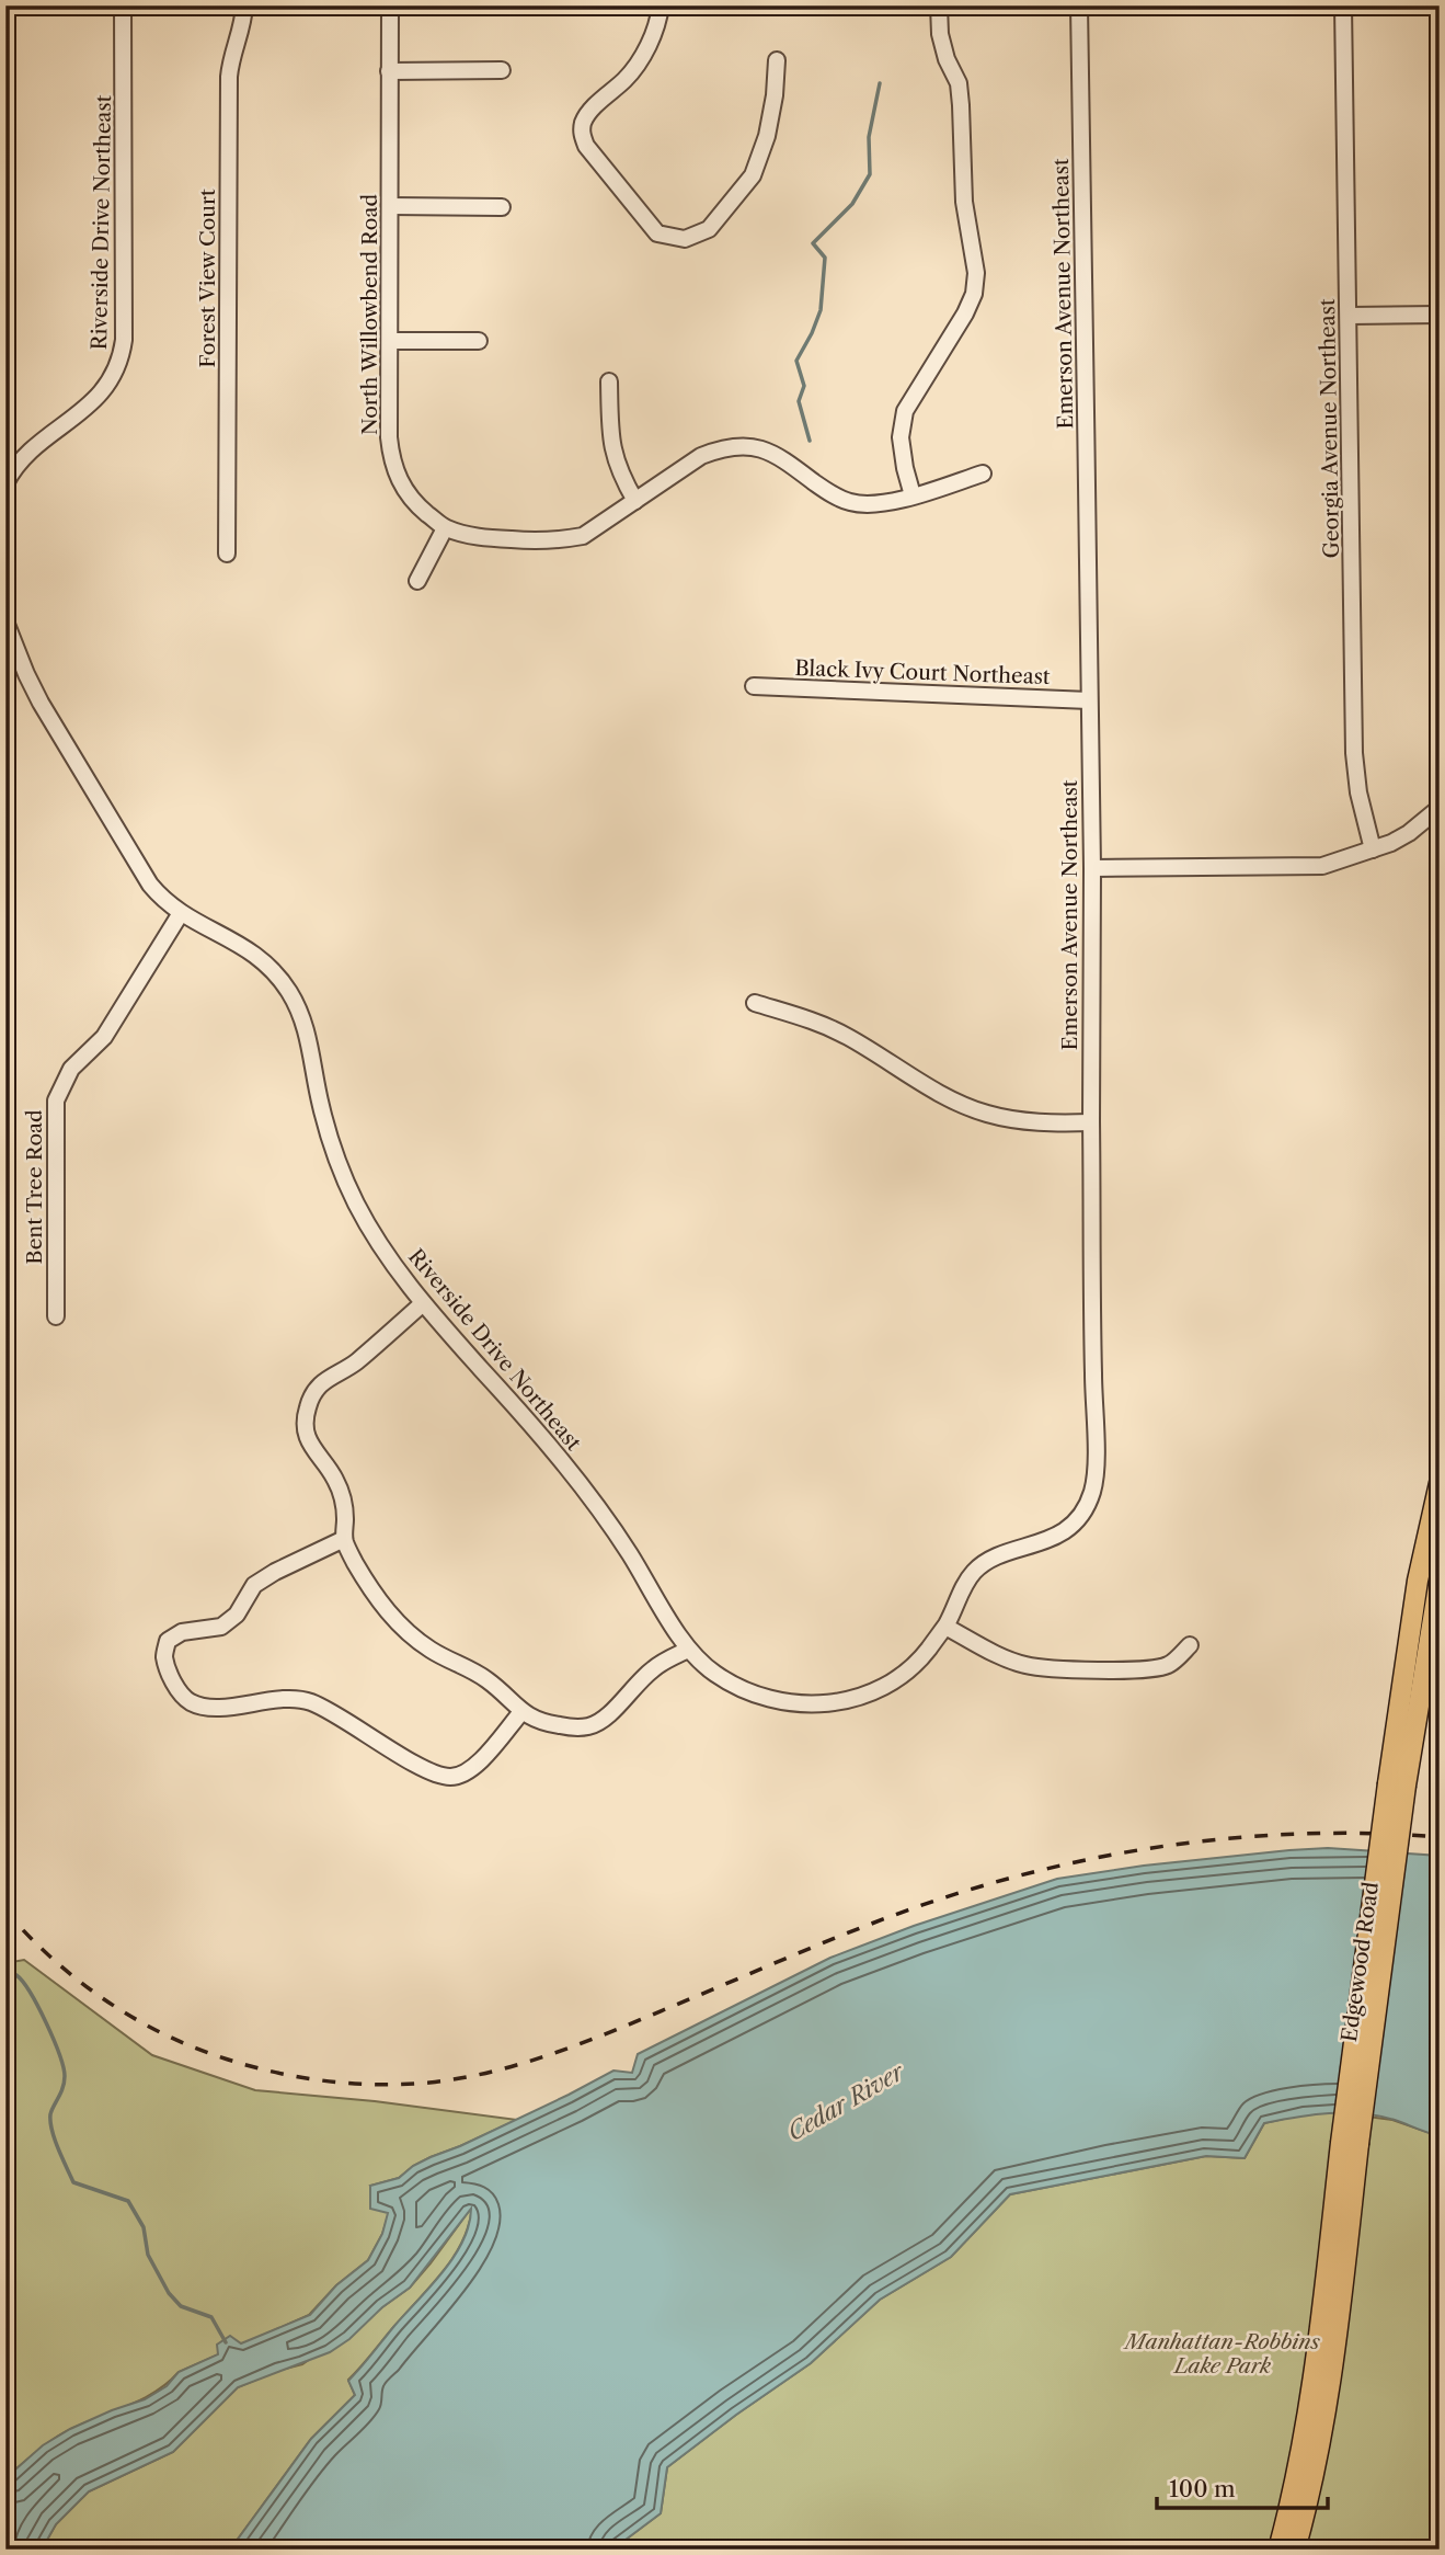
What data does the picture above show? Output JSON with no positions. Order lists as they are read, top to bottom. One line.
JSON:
{"streets":{"main road":["Edgewood Road"],"street":["Riverside Drive Northeast","Forest View Court","Emerson Avenue Northeast","North Willowbend Road","Georgia Avenue Northeast","Black Ivy Court Northeast","Bent Tree Road"]},"crossings":[["Riverside Drive Northeast","Emerson Avenue Northeast"],["Riverside Drive Northeast","Bent Tree Road"],["Emerson Avenue Northeast","Black Ivy Court Northeast"]],"water":["Cedar River"],"parks":["Manhattan-Robbins Lake Park"],"scale_bar":"100 m"}
